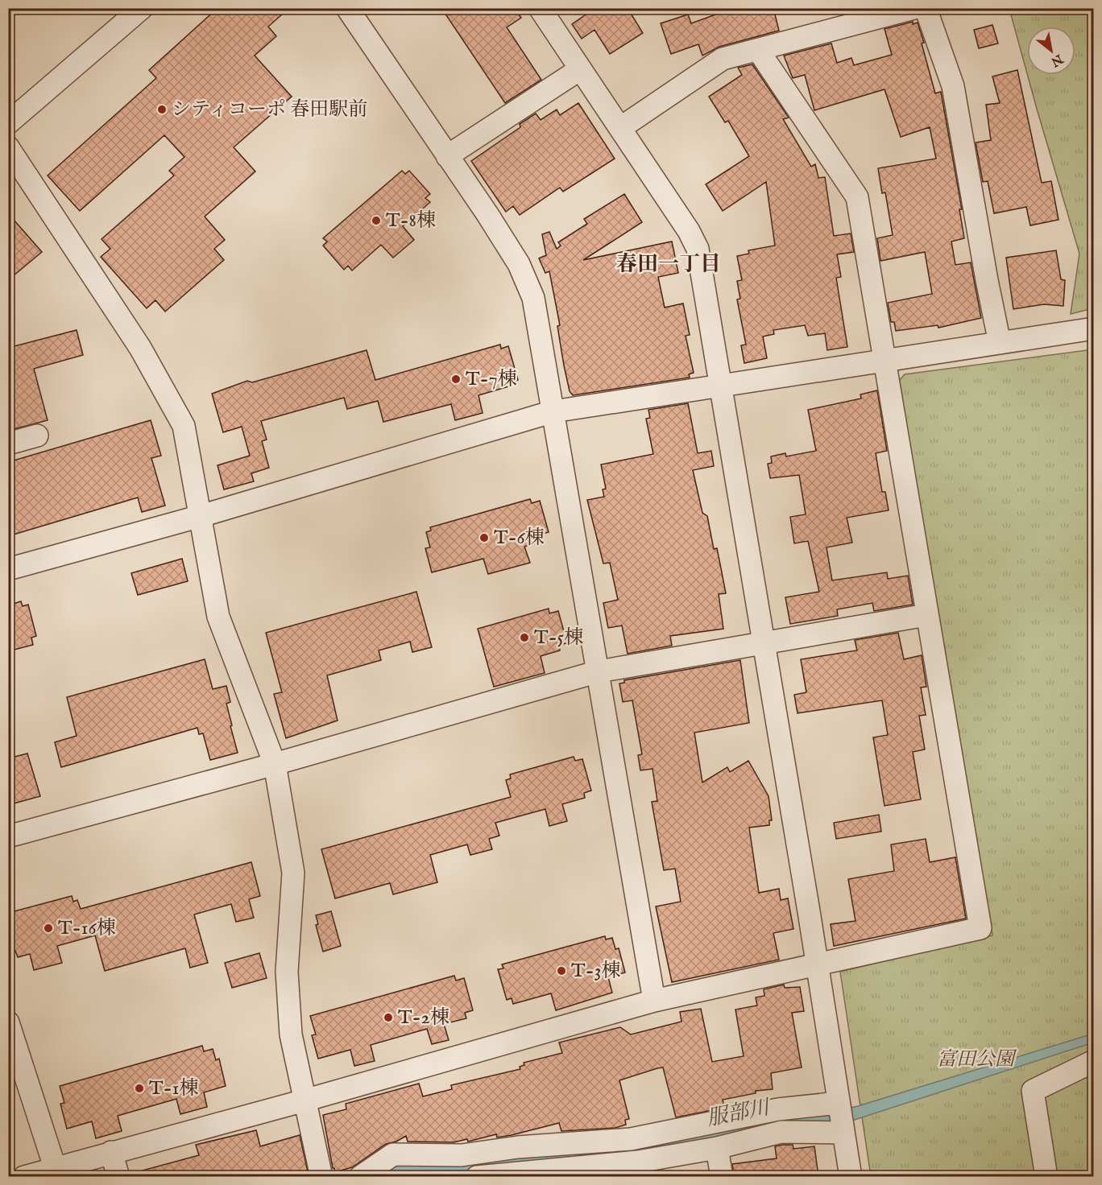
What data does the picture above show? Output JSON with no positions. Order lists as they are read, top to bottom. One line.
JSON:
{"districts":["春田一丁目"],"water":["服部川"],"parks":["富田公園"],"places":["シティコーポ 春田駅前","T-8棟","T-7棟","T-6棟","T-5棟","T-16棟","T-3棟","T-2棟","T-1棟"],"north":"bottom right"}
